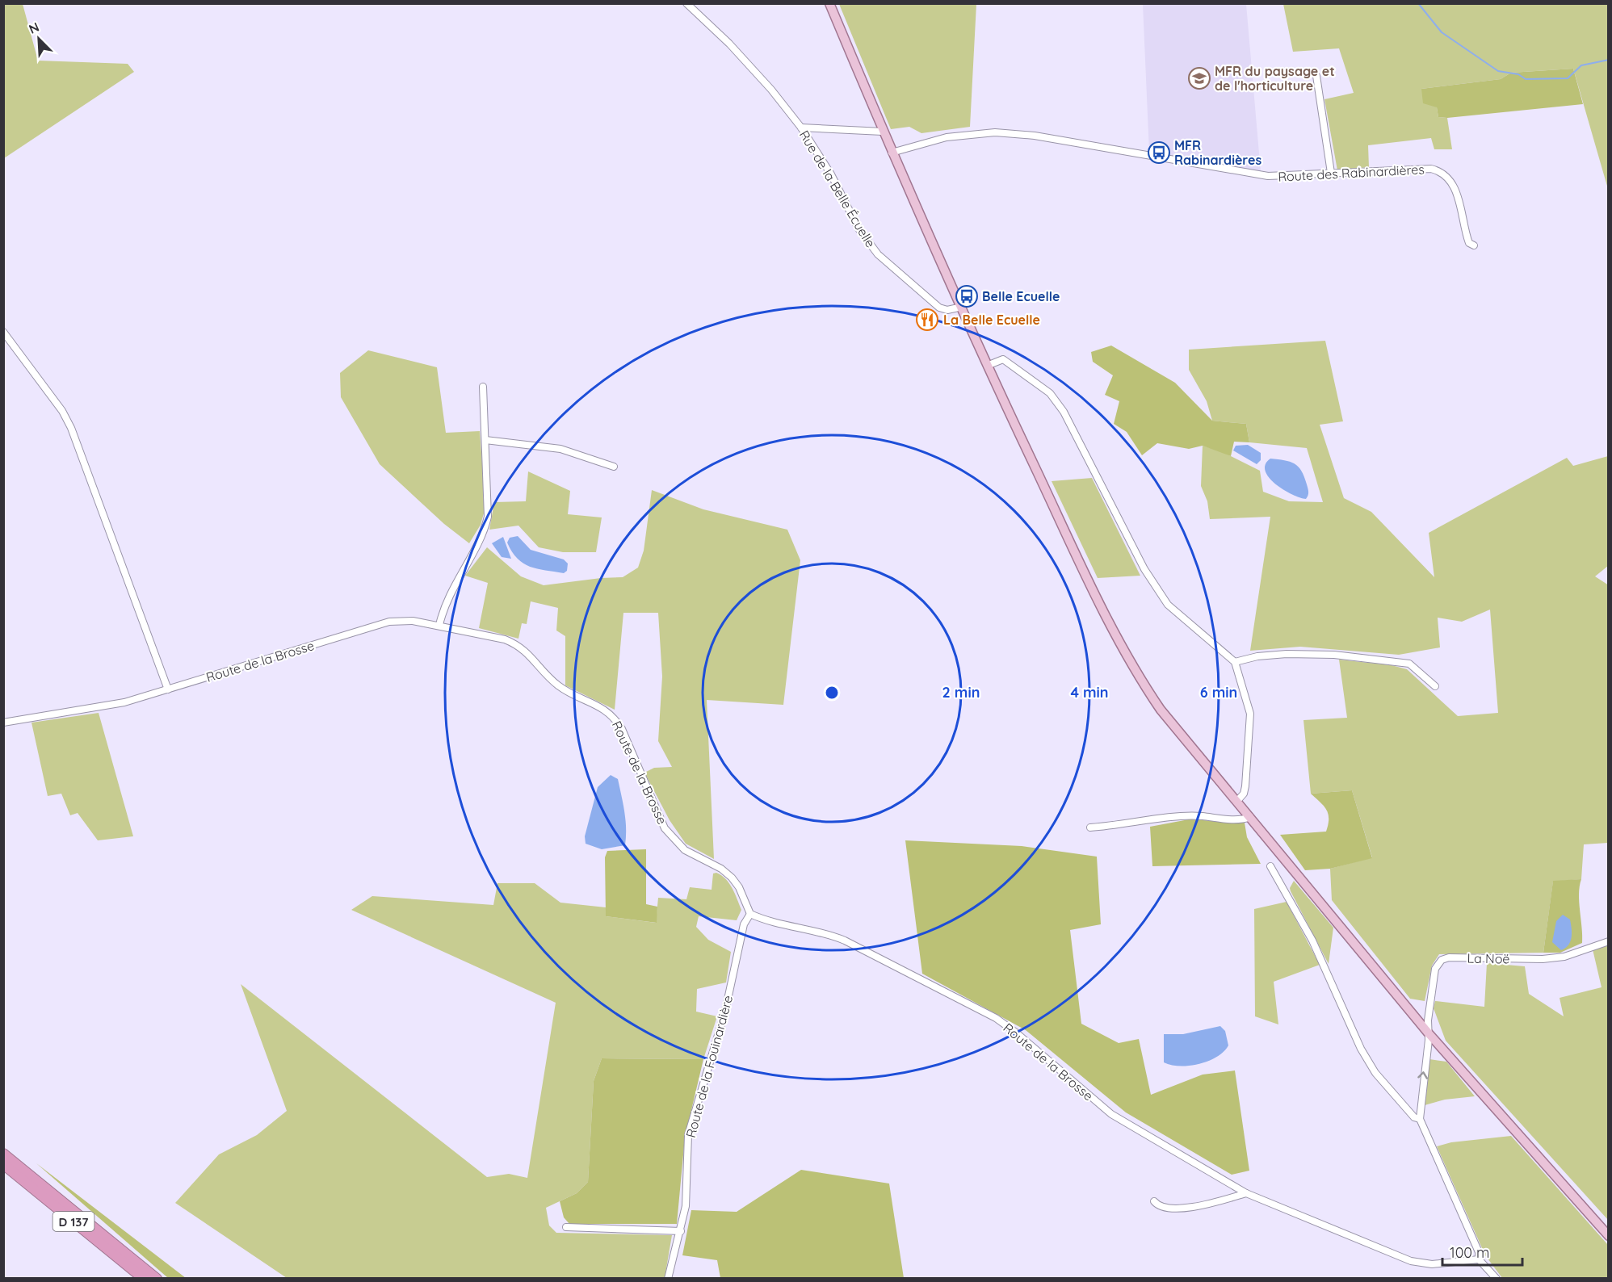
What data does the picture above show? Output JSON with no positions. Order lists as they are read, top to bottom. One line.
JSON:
{"streets":{"highway":["D 137"],"street":["Route des Rabinardières","Rue de la Belle Écuelle","Route de la Brosse","La Noë","Route de la Fouinardière"]},"crossings":[["Route de la Brosse","Route de la Fouinardière"]],"places":{"school or university":["MFR du paysage et de l'horticulture"],"bus stop":["MFR Rabinardières","Belle Ecuelle"],"restaurant":["La Belle Ecuelle"]},"scale_bar":"100 m","north":"top left","rings":["2 min","4 min","6 min"]}
